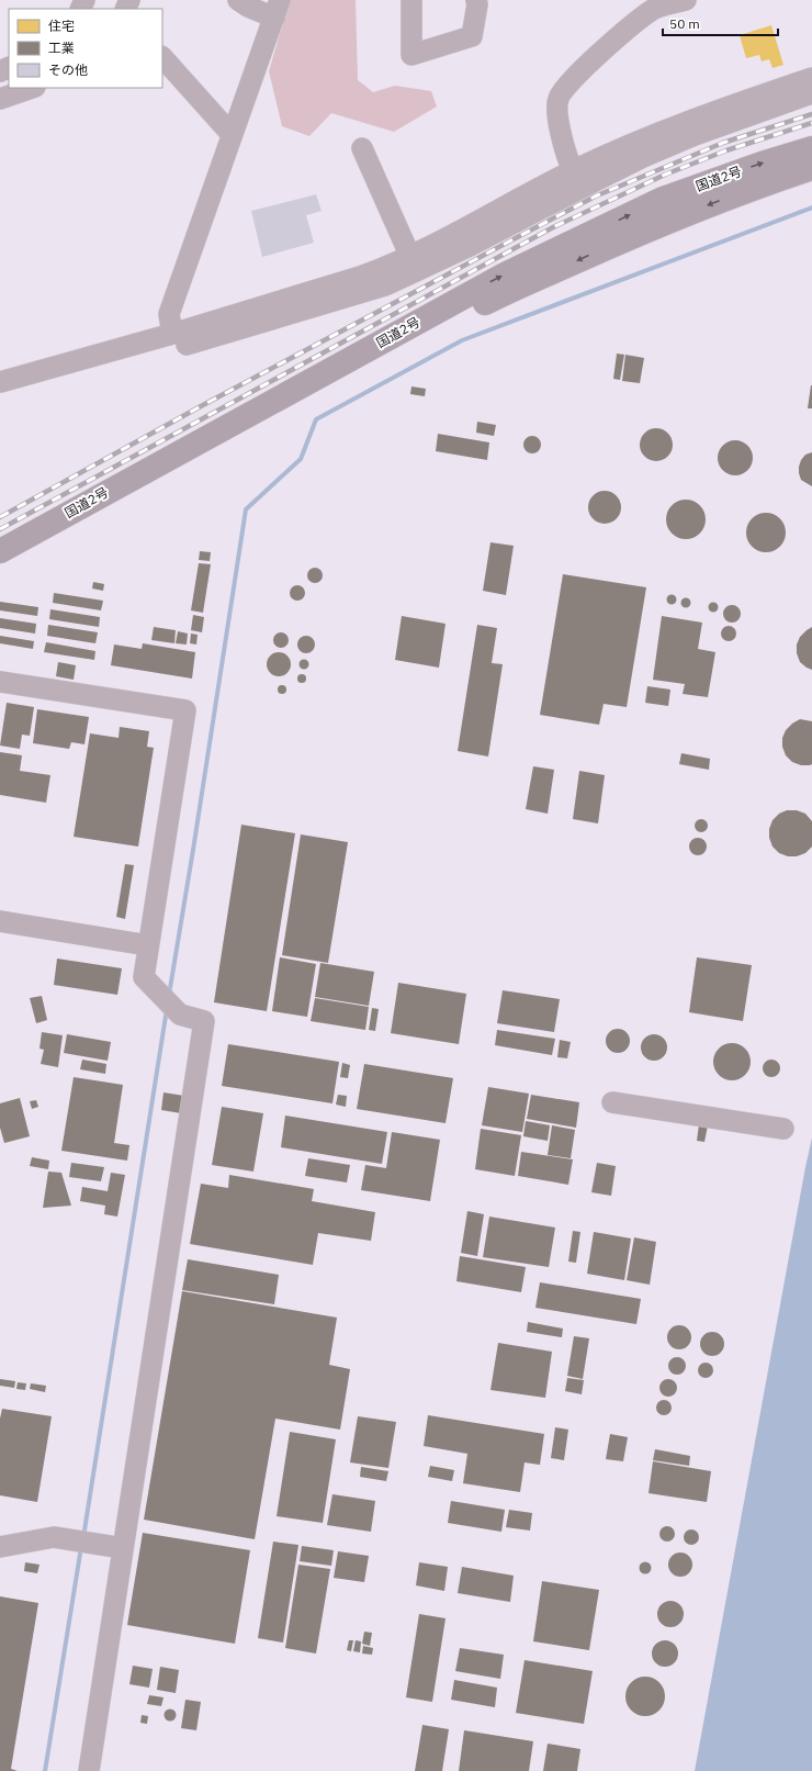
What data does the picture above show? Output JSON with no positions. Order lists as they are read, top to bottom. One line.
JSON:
{"streets":{"highway":["国道2号"]},"legend":["住宅","工業","その他"],"scale_bar":"50 m"}
